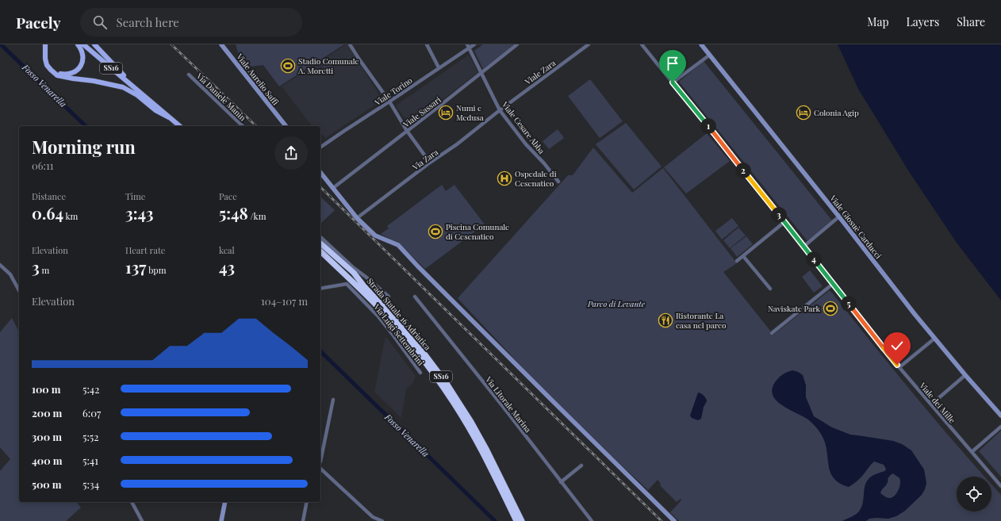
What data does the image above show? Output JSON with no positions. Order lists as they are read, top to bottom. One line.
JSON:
{"streets":{"highway":["SS16","Strada Statale 16 Adriatica"],"street":["Viale Zara","Viale Aurelio Saffi","Viale Torino","Via Daniele Manin","Viale Sassari","Viale Cesare Abba","Via Zara","Viale Giosuè Carducci","Via Luigi Settembrini","Viale dei Mille","Via Litorale Marina"]},"crossings":[["Viale Zara","Viale Cesare Abba"],["Viale Zara","Via Zara"],["Viale Torino","Viale Cesare Abba"],["Viale Sassari","Viale Cesare Abba"],["Viale Cesare Abba","Via Zara"]],"water":["Fosso Venarella"],"parks":["Parco di Levante"],"places":{"sports":["Stadio Comunale A. Moretti","Piscina Comunale di Cesenatico","Naviskate Park"],"hotel":["Numi e Medusa","Colonia Agip"],"hospital":["Ospedale di Cesenatico"],"restaurant":["Ristorante La casa nel parco"]},"page":{"header":"Pacely","search":"Search here","nav":["Map","Layers","Share"],"pins":["1","2","3","4","5"],"heading":["Morning run","06:11"],"stats":[["Distance","0.64 km"],["Time","3:43"],["Pace","5:48 /km"],["Elevation","3 m"],["Heart rate","137 bpm"],["kcal","43"]],"chart":["Elevation","104–107 m"],"list":[{"name":"100 m","note":"5:42"},{"name":"200 m","note":"6:07"},{"name":"300 m","note":"5:52"},{"name":"400 m","note":"5:41"},{"name":"500 m","note":"5:34"}]}}
